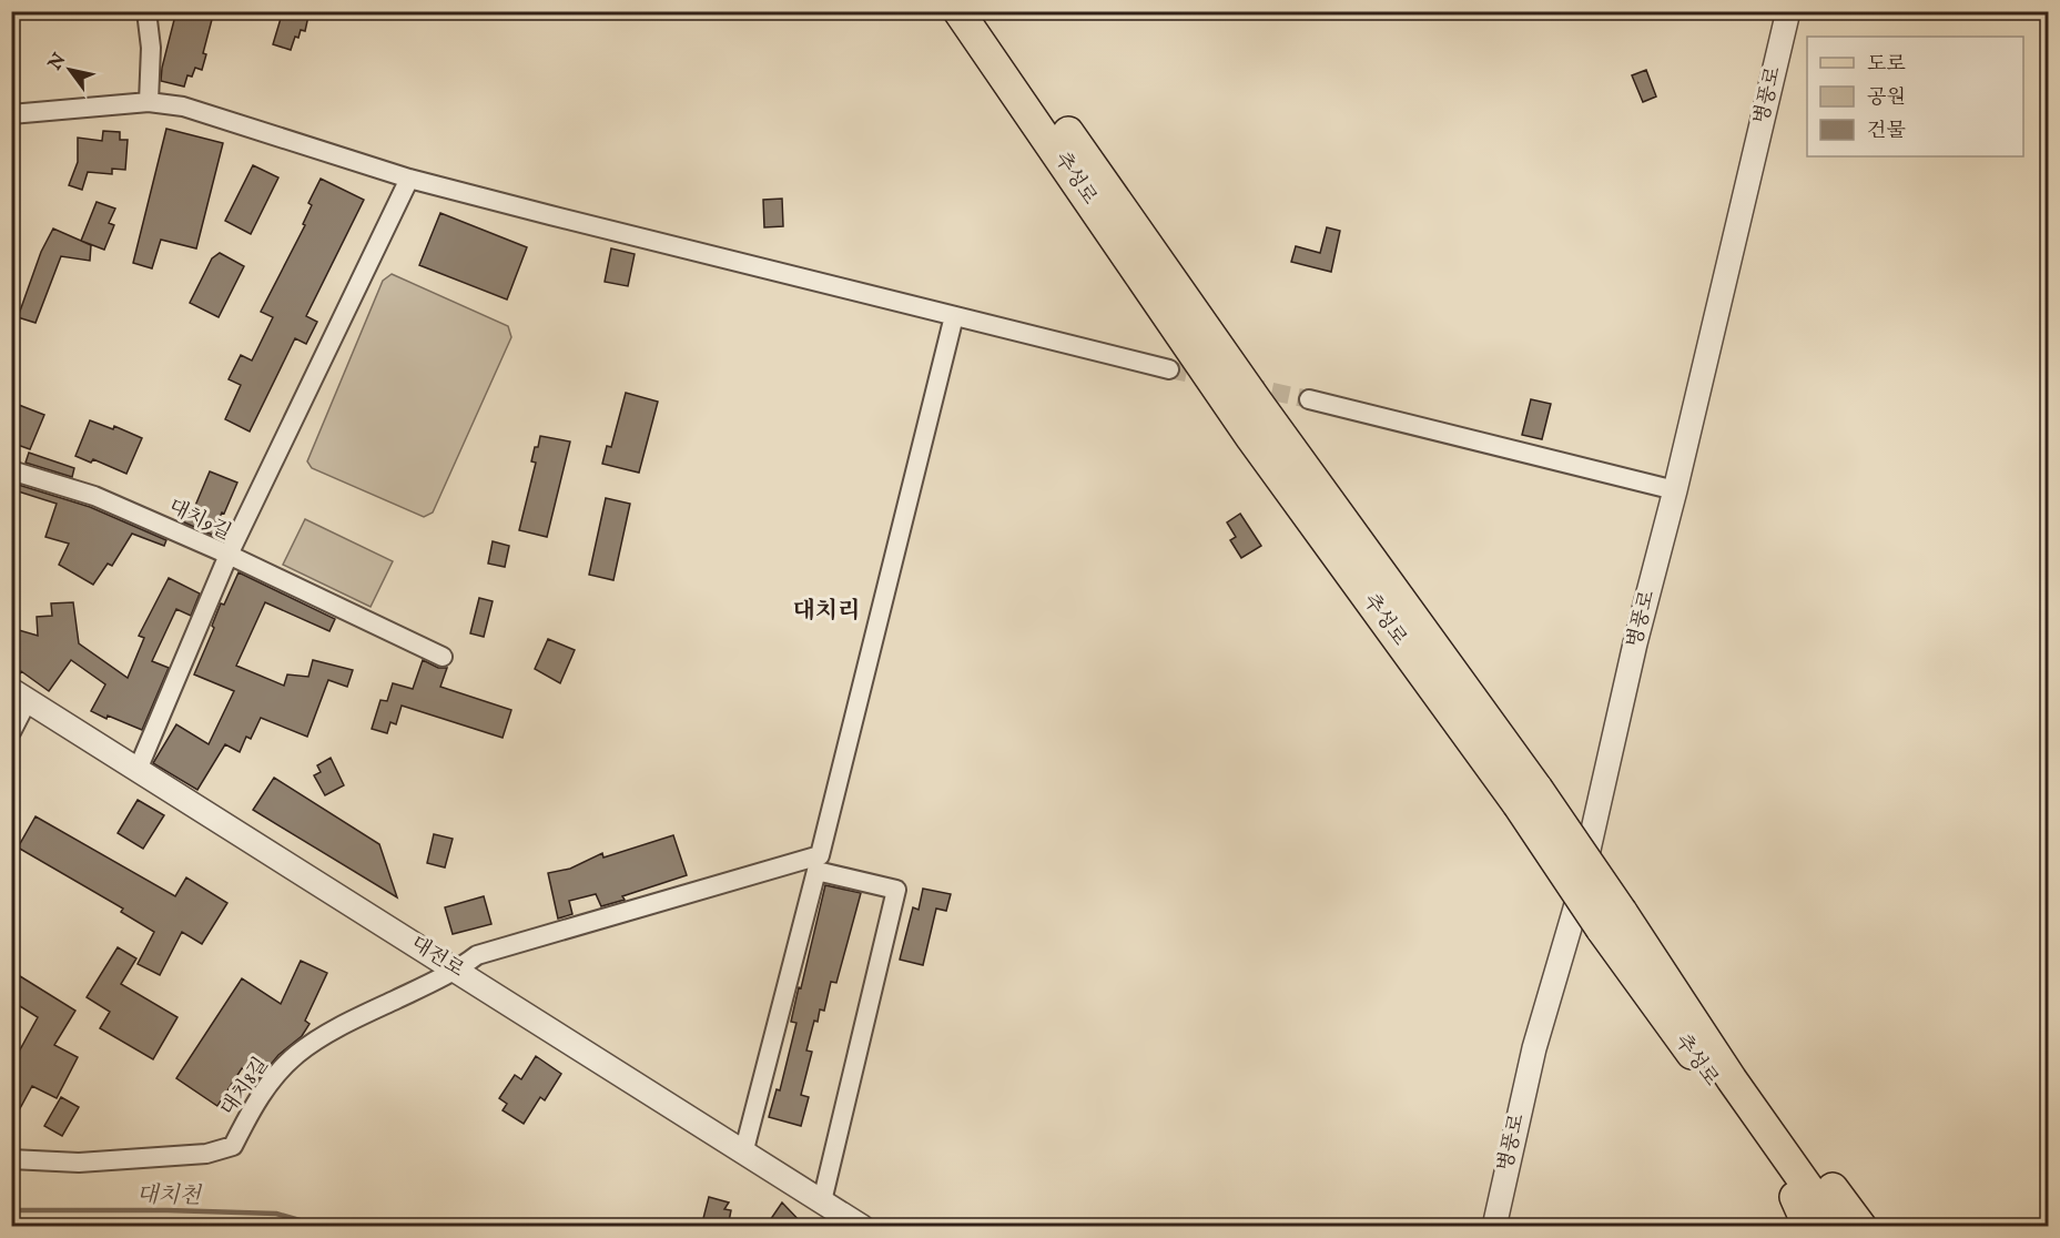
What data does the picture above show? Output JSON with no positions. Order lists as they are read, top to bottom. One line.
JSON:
{"streets":{"main road":["추성로"],"street":["병풍로","대치9길","대전로","대치8길"]},"crossings":[["대치9길","대전로"],["대전로","대치8길"]],"districts":["대치리"],"water":["대치천"],"legend":["도로","공원","건물"],"north":"top left"}
